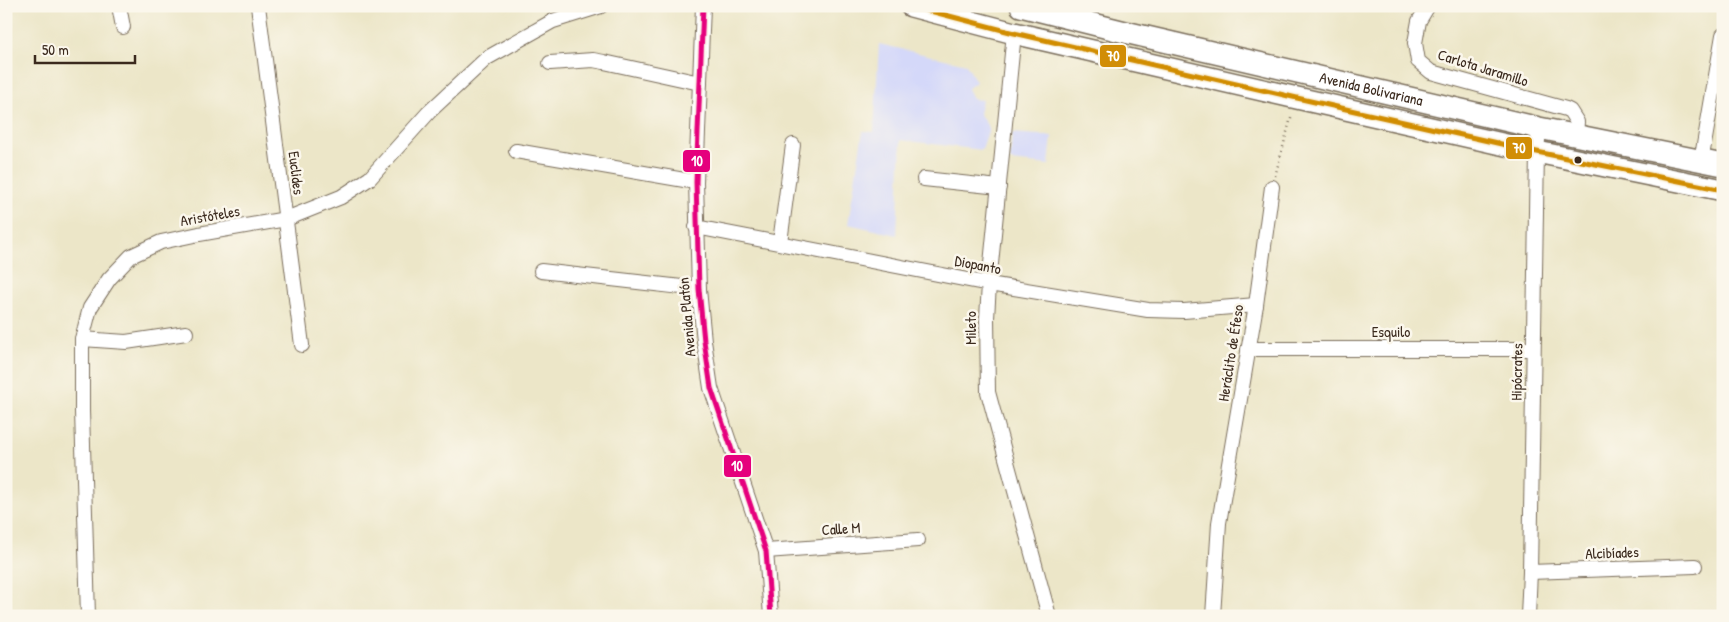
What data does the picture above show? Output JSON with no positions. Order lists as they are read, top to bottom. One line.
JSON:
{"streets":{"highway":["Avenida Bolivariana"],"street":["Carlota Jaramillo","Euclides","Aristóteles","Diopanto","Avenida Platón","Mileto","Esquilo","Heráclito de Éfeso","Hipócrates","Calle M","Alcibíades"]},"crossings":[["Carlota Jaramillo","Avenida Bolivariana"],["Avenida Bolivariana","Mileto"],["Avenida Bolivariana","Hipócrates"],["Euclides","Aristóteles"],["Diopanto","Avenida Platón"],["Diopanto","Mileto"],["Diopanto","Heráclito de Éfeso"],["Avenida Platón","Calle M"],["Esquilo","Heráclito de Éfeso"],["Esquilo","Hipócrates"],["Hipócrates","Alcibíades"]],"lines":["transit line 10","transit line 70"],"scale_bar":"50 m"}
